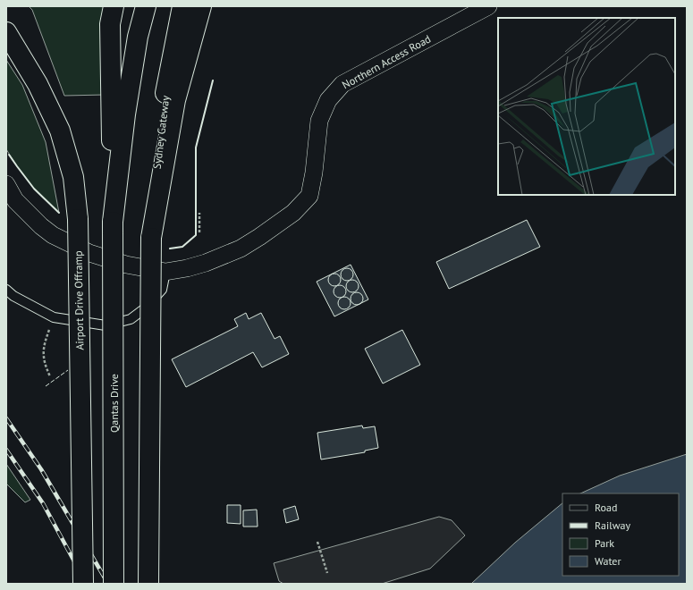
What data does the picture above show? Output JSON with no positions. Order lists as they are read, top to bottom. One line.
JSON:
{"streets":{"highway":["Sydney Gateway","Airport Drive Offramp","Qantas Drive"],"street":["Northern Access Road"]},"legend":["Road","Railway","Park","Water"]}
